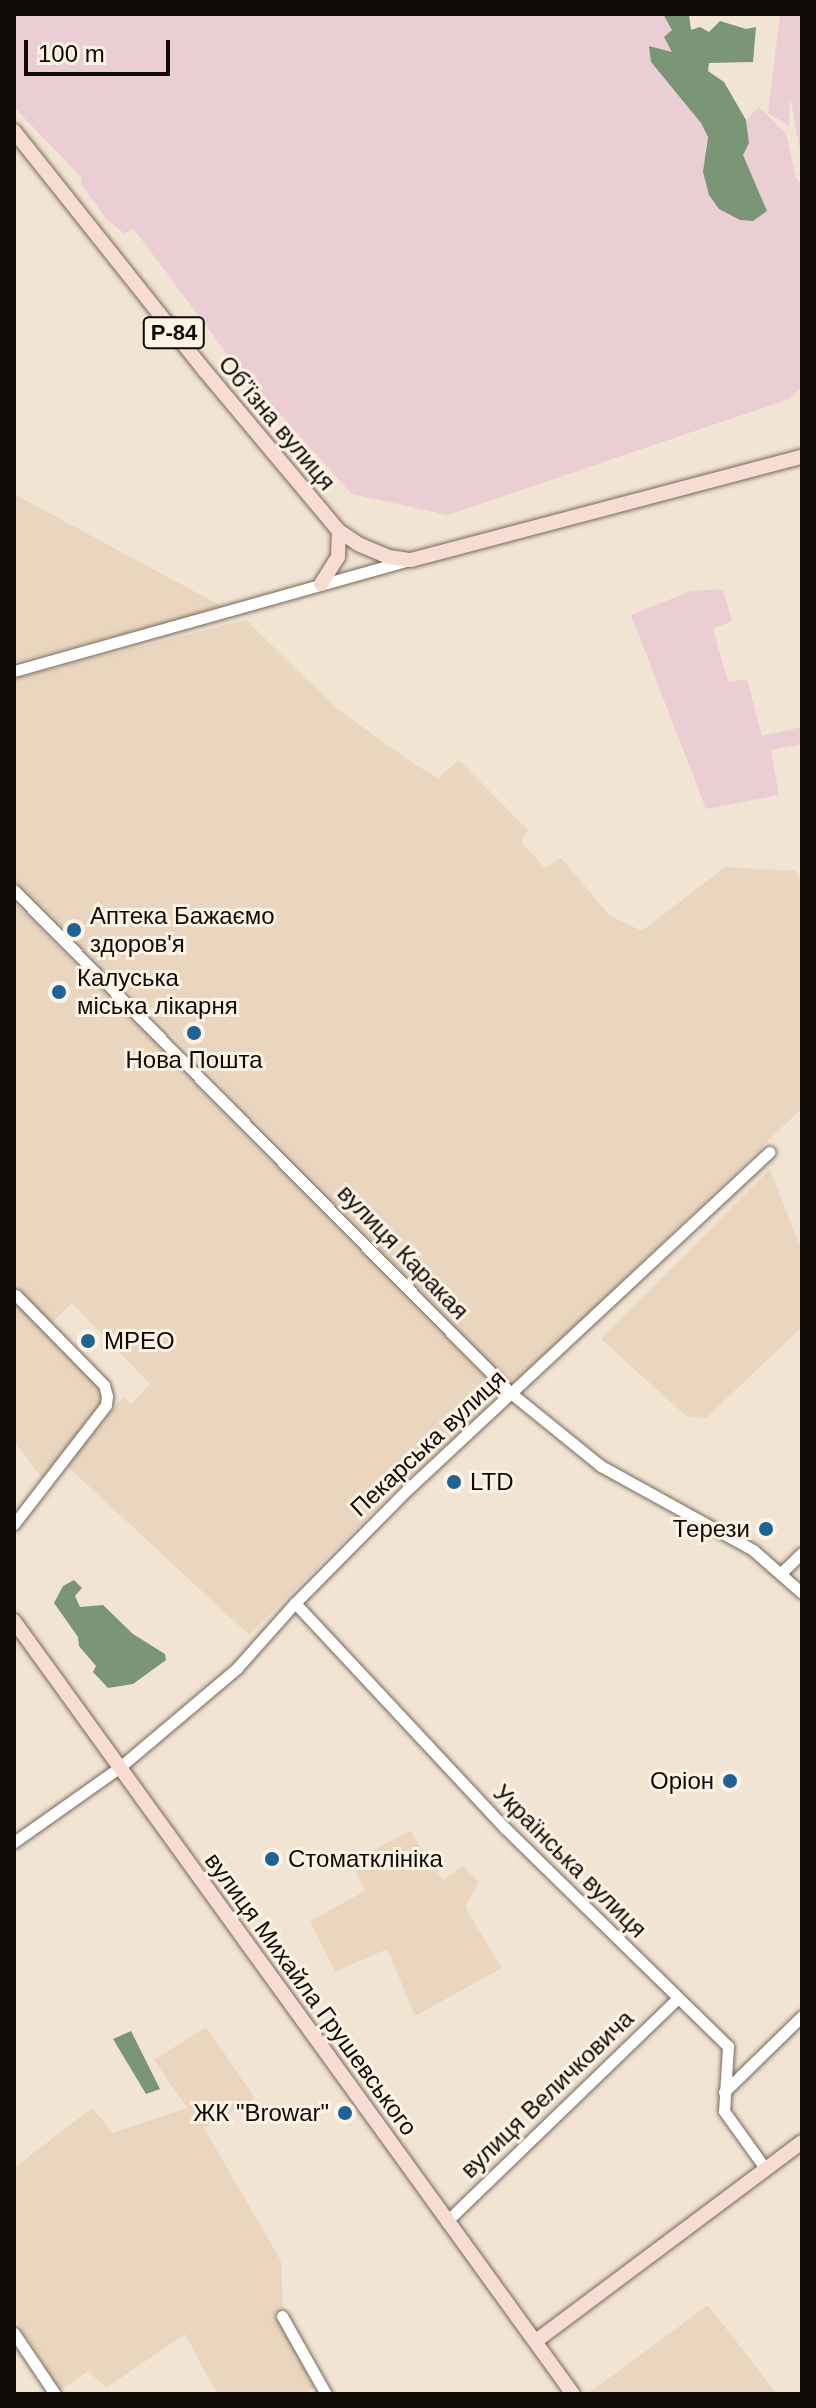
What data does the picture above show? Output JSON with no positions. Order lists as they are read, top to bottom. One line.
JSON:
{"streets":{"main road":["Р-84","Обʼїзна вулиця","вулиця Михайла Грушевського"],"street":["вулиця Каракая","Пекарська вулиця","Українська вулиця","вулиця Величковича"]},"crossings":[["вулиця Каракая","Пекарська вулиця"],["Пекарська вулиця","Українська вулиця"],["Пекарська вулиця","вулиця Михайла Грушевського"],["Українська вулиця","вулиця Величковича"],["вулиця Михайла Грушевського","вулиця Величковича"]],"places":["Аптека Бажаємо здоров'я","Калуська міська лікарня","Нова Пошта","МРЕО","LTD","Терези","Оріон","Стоматклініка","ЖК \"Browar\""],"scale_bar":"100 m"}
